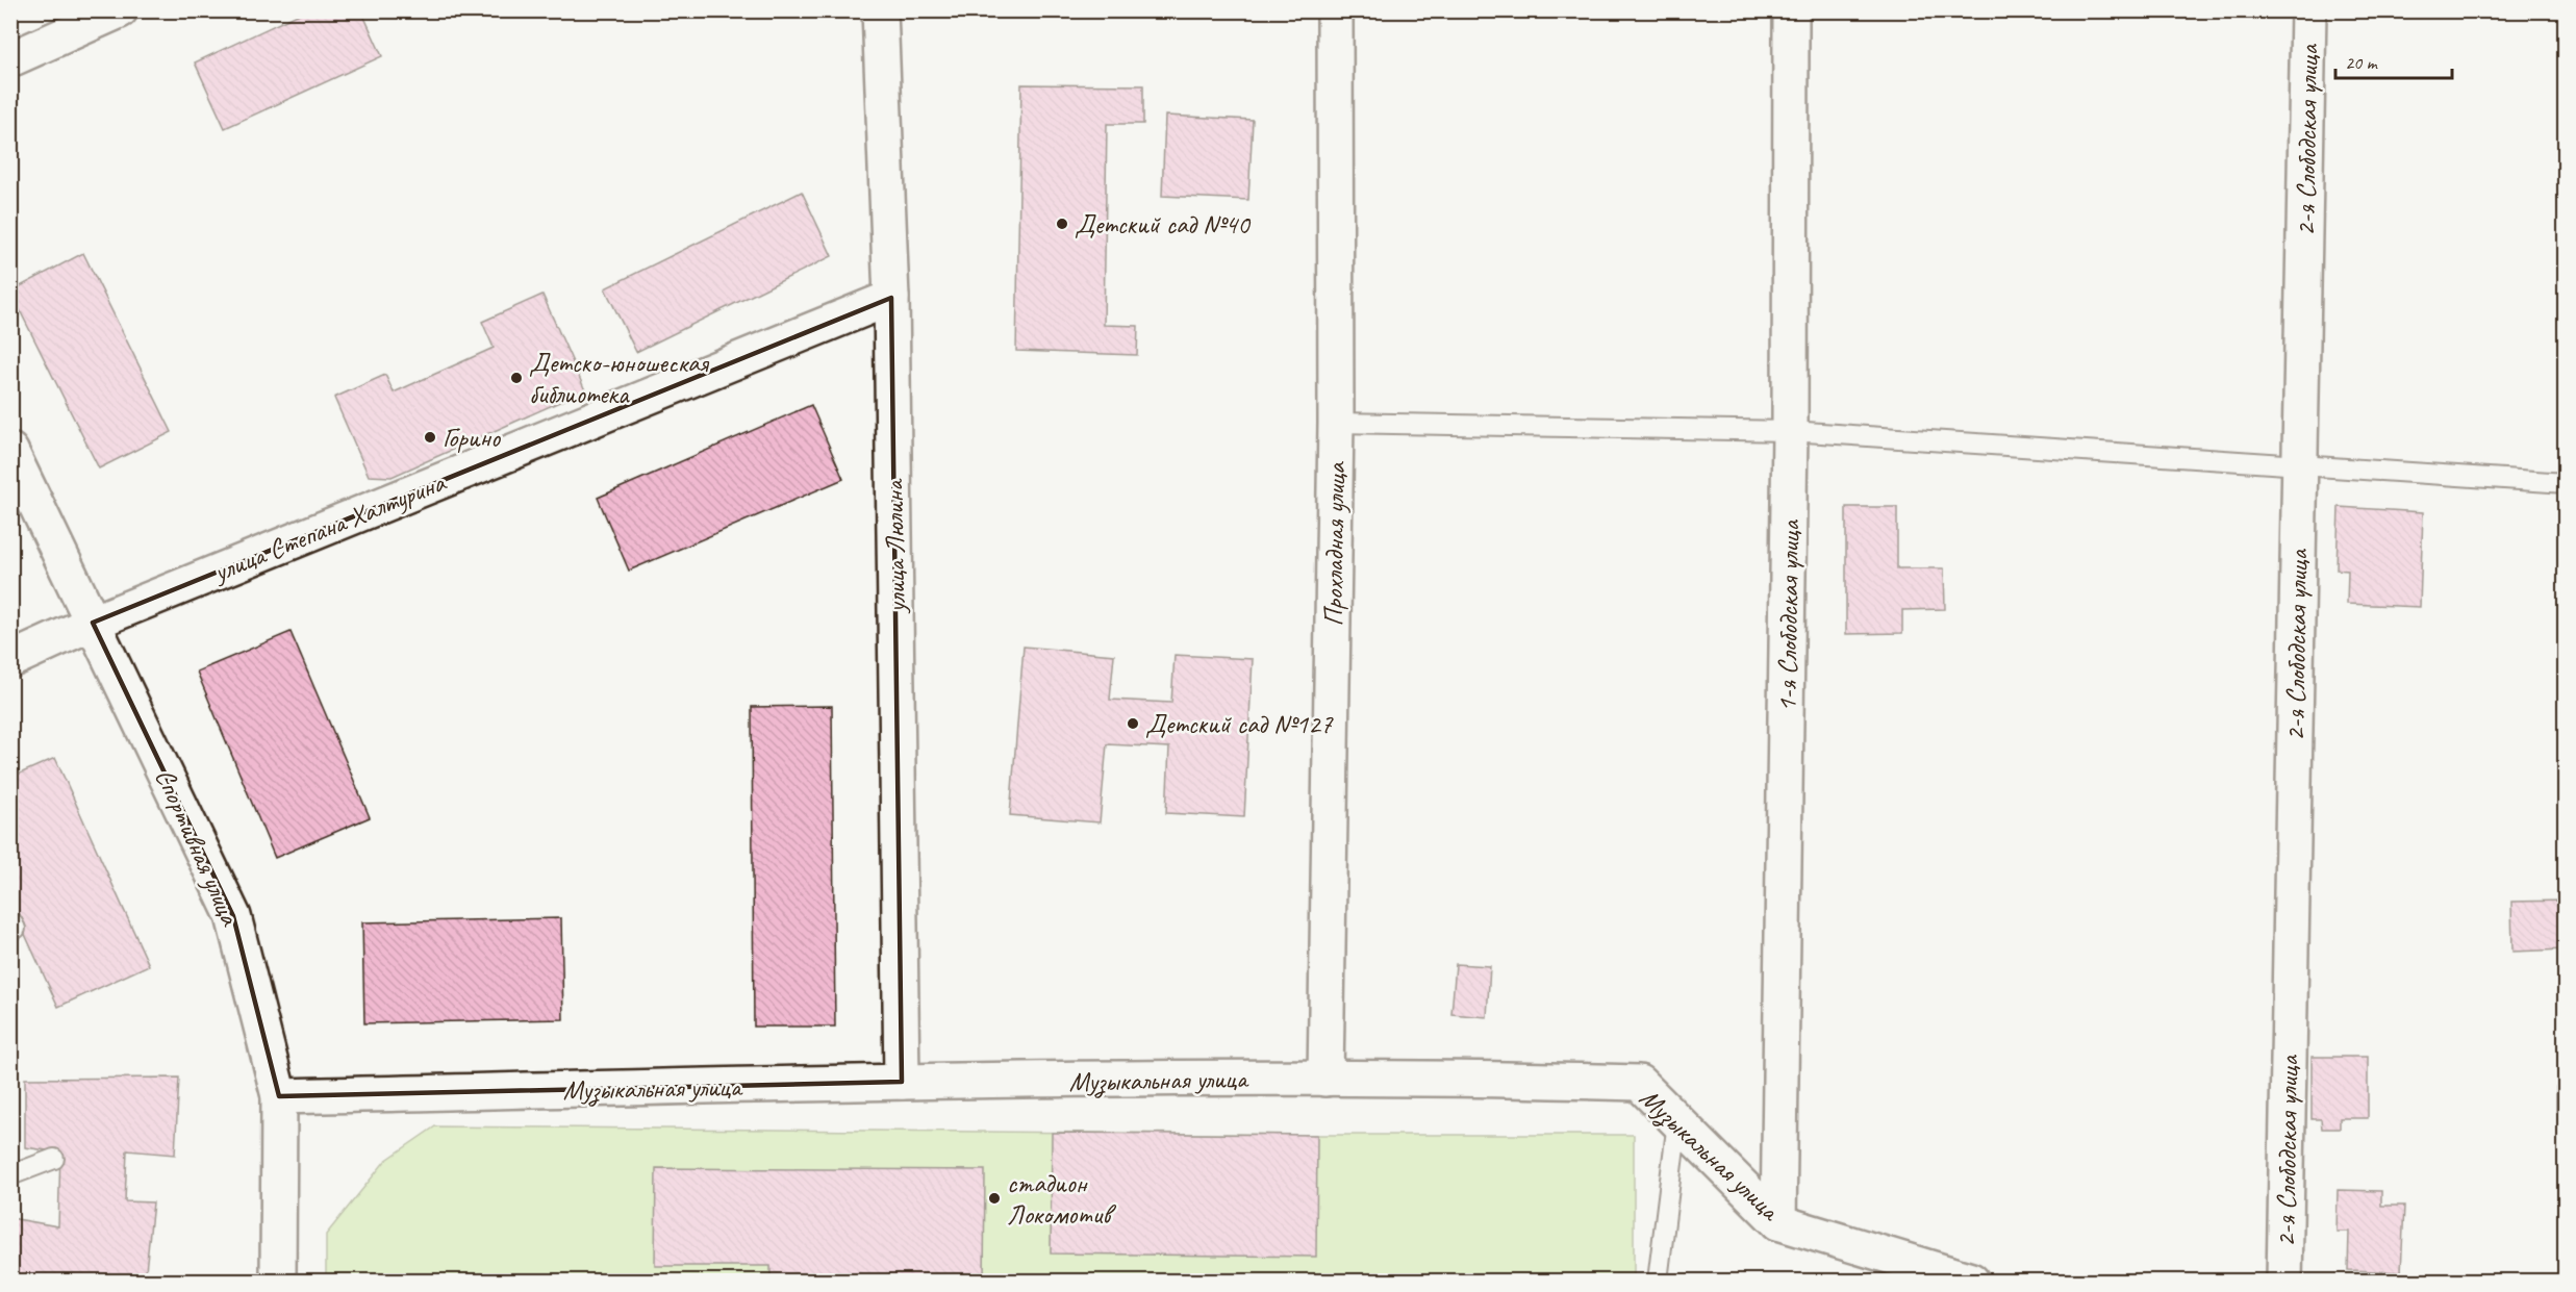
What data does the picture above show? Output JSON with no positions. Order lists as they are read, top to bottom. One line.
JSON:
{"streets":{"street":["2-я Слободская улица","улица Степана Халтурина","Прохладная улица","улица Люлина","1-я Слободская улица","Спортивная улица","Музыкальная улица"]},"crossings":[["улица Степана Халтурина","улица Люлина"],["улица Степана Халтурина","Спортивная улица"],["Прохладная улица","Музыкальная улица"],["улица Люлина","Музыкальная улица"],["1-я Слободская улица","Музыкальная улица"],["Спортивная улица","Музыкальная улица"]],"places":["Детский сад №40","Детско-юношеская библиотека","Горино","Детский сад №127","стадион Локомотив"],"scale_bar":"20 m"}
